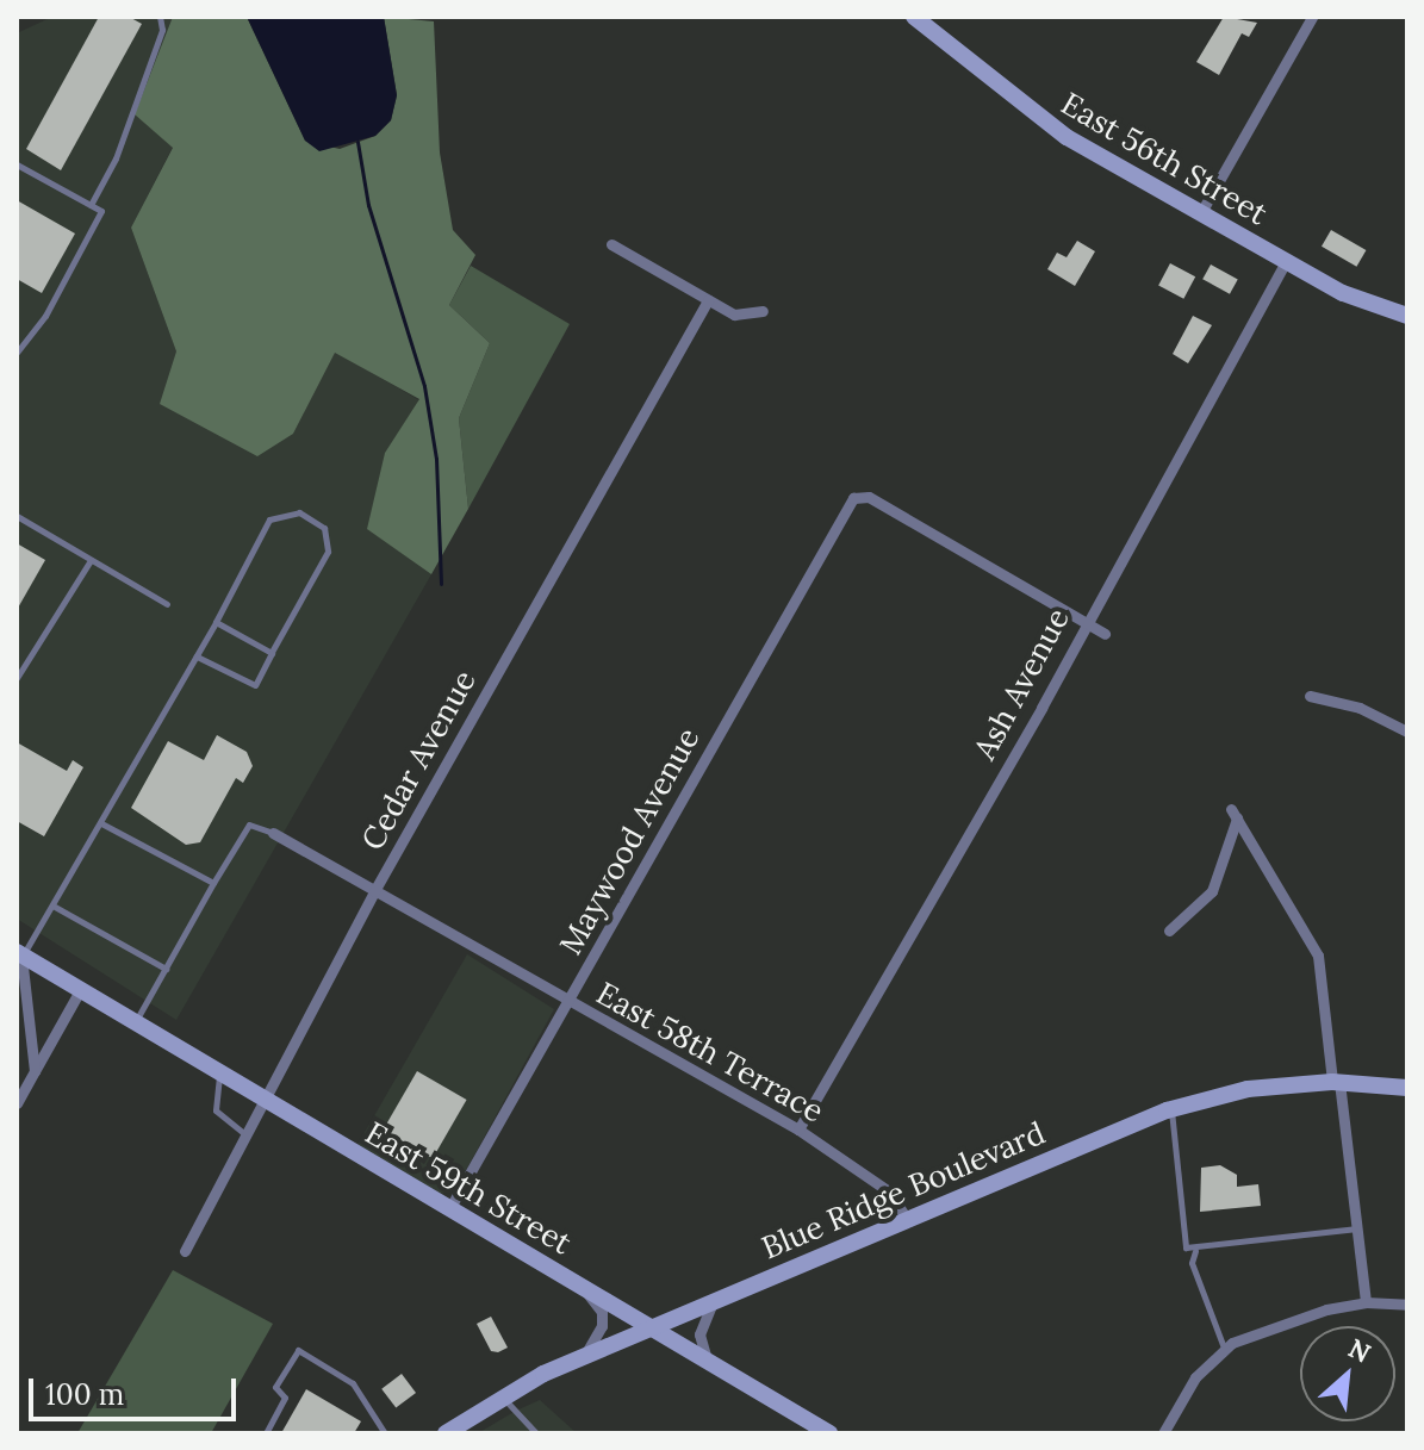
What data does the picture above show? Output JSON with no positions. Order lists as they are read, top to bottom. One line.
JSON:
{"streets":{"street":["East 56th Street","Ash Avenue","Cedar Avenue","Maywood Avenue","East 58th Terrace","East 59th Street","Blue Ridge Boulevard"]},"crossings":[["East 56th Street","Ash Avenue"],["Ash Avenue","Maywood Avenue"],["Ash Avenue","East 58th Terrace"],["Cedar Avenue","East 58th Terrace"],["Cedar Avenue","East 59th Street"],["Maywood Avenue","East 58th Terrace"],["Maywood Avenue","East 59th Street"],["East 58th Terrace","Blue Ridge Boulevard"],["East 59th Street","Blue Ridge Boulevard"]],"scale_bar":"100 m","north":"top right"}
